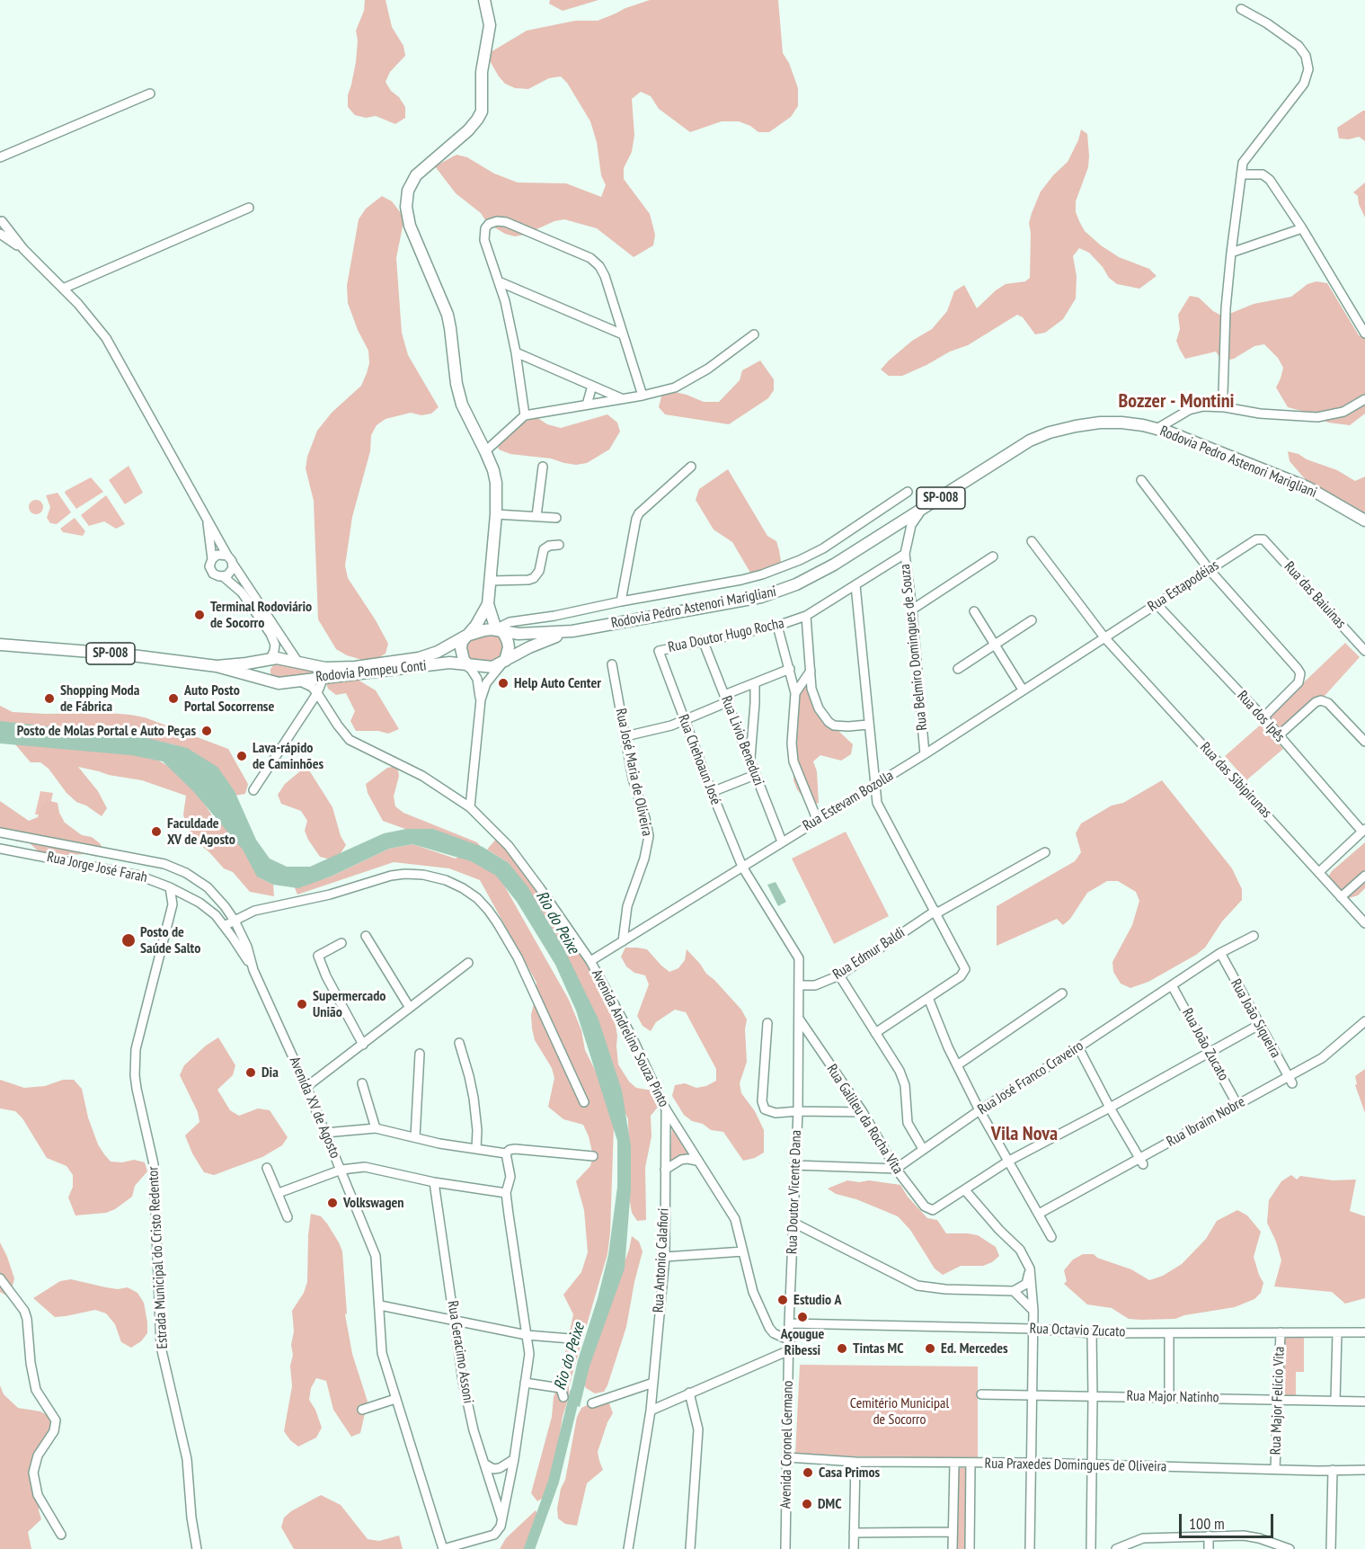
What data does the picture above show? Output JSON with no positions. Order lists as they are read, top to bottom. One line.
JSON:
{"streets":{"main road":["Rodovia Pedro Astenori Marigliani","SP-008","Rodovia Pompeu Conti"],"street":["Rua Estapodéias","Rua das Baiuinas","Rua Doutor Hugo Rocha","Rua Belmiro Domingues de Souza","Rua dos Ipês","Rua Livio Beneduzi","Rua Chehoaun José","Rua José Maria de Oliveira","Rua das Sibipirunas","Rua Estevam Bozolla","Rua Jorge José Farah","Rua Edmur Baldi","Rua João Siqueira","Avenida Andrelino Souza Pinto","Rua João Zucato","Rua José Franco Craveiro","Avenida XV de Agosto","Rua Galileu da Rocha Vita","Rua Ibraim Nobre","Rua Doutor Vicente Dana","Estrada Municipal do Cristo Redentor","Rua Antonio Calafiori","Rua Octavio Zucato","Rua Geracimo Assoni","Rua Major Natinho","Rua Major Felício Vita","Avenida Coronel Germano","Rua Praxedes Domingues de Oliveira"]},"crossings":[["Rodovia Pedro Astenori Marigliani","Rua Belmiro Domingues de Souza"],["Rodovia Pedro Astenori Marigliani","Rodovia Pompeu Conti"],["SP-008","Rodovia Pompeu Conti"],["Rua Estapodéias","Rua das Baiuinas"],["Rua Estapodéias","Rua dos Ipês"],["Rua Estapodéias","Rua das Sibipirunas"],["Rua Estapodéias","Rua Estevam Bozolla"],["Rua Doutor Hugo Rocha","Rua Belmiro Domingues de Souza"],["Rua Doutor Hugo Rocha","Rua Livio Beneduzi"],["Rua Doutor Hugo Rocha","Rua Chehoaun José"],["Rua Belmiro Domingues de Souza","Rua Estevam Bozolla"],["Rodovia Pompeu Conti","Avenida Andrelino Souza Pinto"],["Rua Livio Beneduzi","Rua Estevam Bozolla"],["Rua Chehoaun José","Rua Estevam Bozolla"],["Rua Chehoaun José","Rua Edmur Baldi"],["Rua Chehoaun José","Rua Doutor Vicente Dana"],["Rua José Maria de Oliveira","Rua Estevam Bozolla"],["Rua das Sibipirunas","Rua Estevam Bozolla"],["Rua Estevam Bozolla","Avenida Andrelino Souza Pinto"],["Rua Jorge José Farah","Avenida XV de Agosto"],["Rua Jorge José Farah","Estrada Municipal do Cristo Redentor"],["Rua Edmur Baldi","Rua Doutor Vicente Dana"],["Rua João Siqueira","Rua José Franco Craveiro"],["Rua João Siqueira","Rua Ibraim Nobre"],["Avenida Andrelino Souza Pinto","Rua Doutor Vicente Dana"],["Avenida Andrelino Souza Pinto","Rua Antonio Calafiori"],["Avenida Andrelino Souza Pinto","Avenida Coronel Germano"],["Rua João Zucato","Rua José Franco Craveiro"],["Rua João Zucato","Rua Ibraim Nobre"],["Rua José Franco Craveiro","Rua Galileu da Rocha Vita"],["Rua Galileu da Rocha Vita","Rua Doutor Vicente Dana"],["Rua Doutor Vicente Dana","Rua Octavio Zucato"],["Rua Doutor Vicente Dana","Avenida Coronel Germano"],["Rua Octavio Zucato","Rua Major Felício Vita"],["Rua Major Natinho","Rua Major Felício Vita"],["Rua Major Felício Vita","Rua Praxedes Domingues de Oliveira"],["Avenida Coronel Germano","Rua Praxedes Domingues de Oliveira"]],"districts":["Bozzer - Montini","Vila Nova"],"water":["Rio do Peixe"],"parks":["Cemitério Municipal de Socorro"],"places":["Terminal Rodoviário de Socorro","Help Auto Center","Shopping Moda de Fábrica","Auto Posto Portal Socorrense","Posto de Molas Portal e Auto Peças","Lava-rápido de Caminhões","Faculdade XV de Agosto","Posto de Saúde Salto","Supermercado União","Dia","Volkswagen","Estudio A","Açougue Ribessi","Tintas MC","Ed. Mercedes","Casa Primos","DMC"],"scale_bar":"100 m"}
